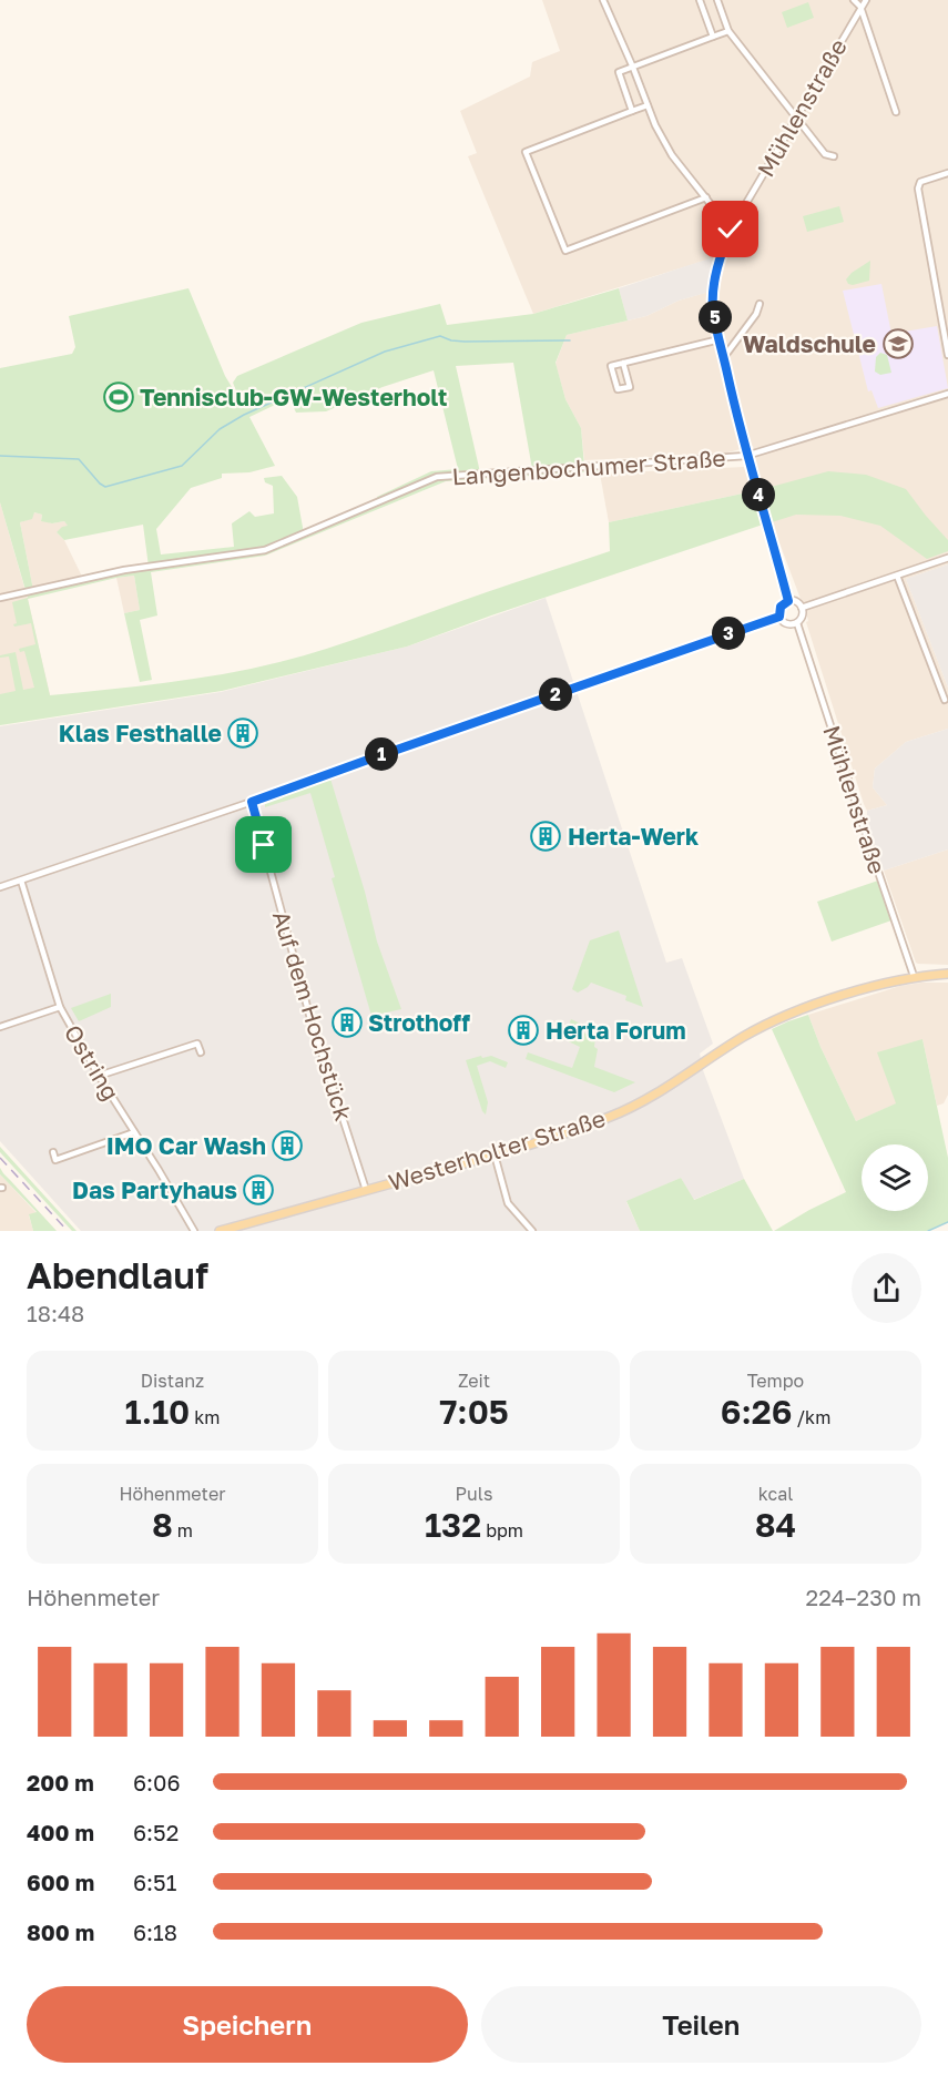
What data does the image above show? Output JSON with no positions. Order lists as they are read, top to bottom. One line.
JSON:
{"streets":{"main road":["Westerholter Straße"],"street":["Mühlenstraße","Langenbochumer Straße","Auf dem Hochstück","Ostring"]},"crossings":[["Mühlenstraße","Langenbochumer Straße"],["Mühlenstraße","Westerholter Straße"],["Auf dem Hochstück","Westerholter Straße"]],"places":{"school or university":["Waldschule"],"sports":["Tennisclub-GW-Westerholt"],"building":["Klas Festhalle","Herta-Werk","Strothoff","Herta Forum","IMO Car Wash","Das Partyhaus"]},"page":{"pins":["5","4","3","2","1"],"heading":["Abendlauf","18:48"],"stats":[["Distanz","1.10 km"],["Zeit","7:05"],["Tempo","6:26 /km"],["Höhenmeter","8 m"],["Puls","132 bpm"],["kcal","84"]],"chart":["Höhenmeter","224–230 m"],"list":[{"name":"200 m","note":"6:06"},{"name":"400 m","note":"6:52"},{"name":"600 m","note":"6:51"},{"name":"800 m","note":"6:18"}],"buttons":["Speichern","Teilen"]}}
